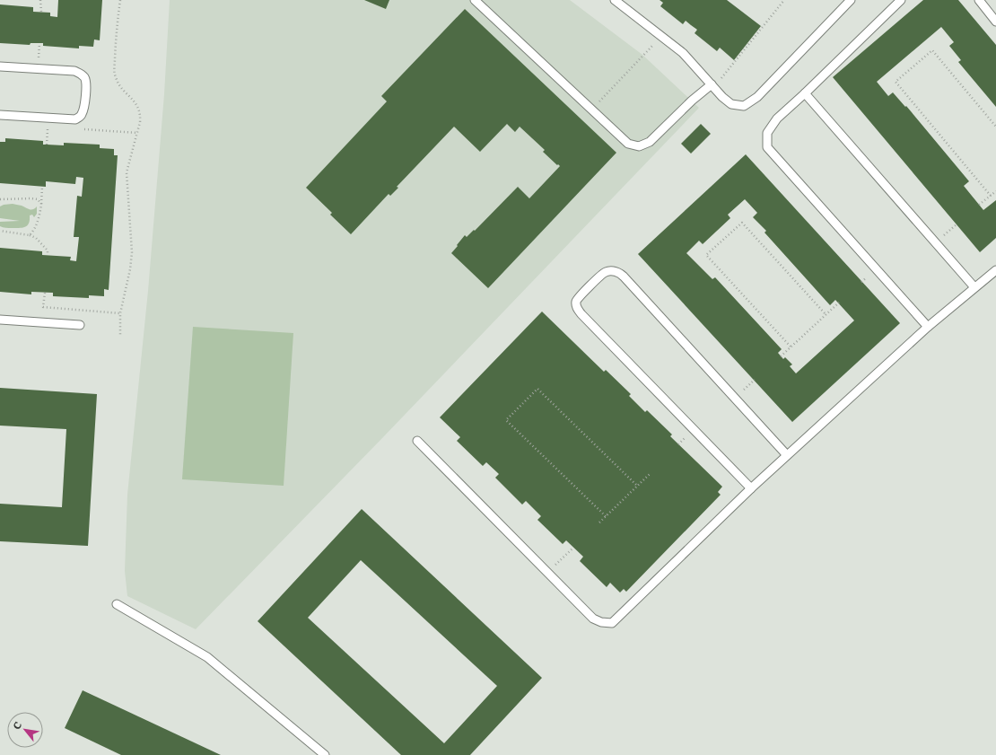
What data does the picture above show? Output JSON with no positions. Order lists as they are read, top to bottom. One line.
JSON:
{"north":"top left"}
